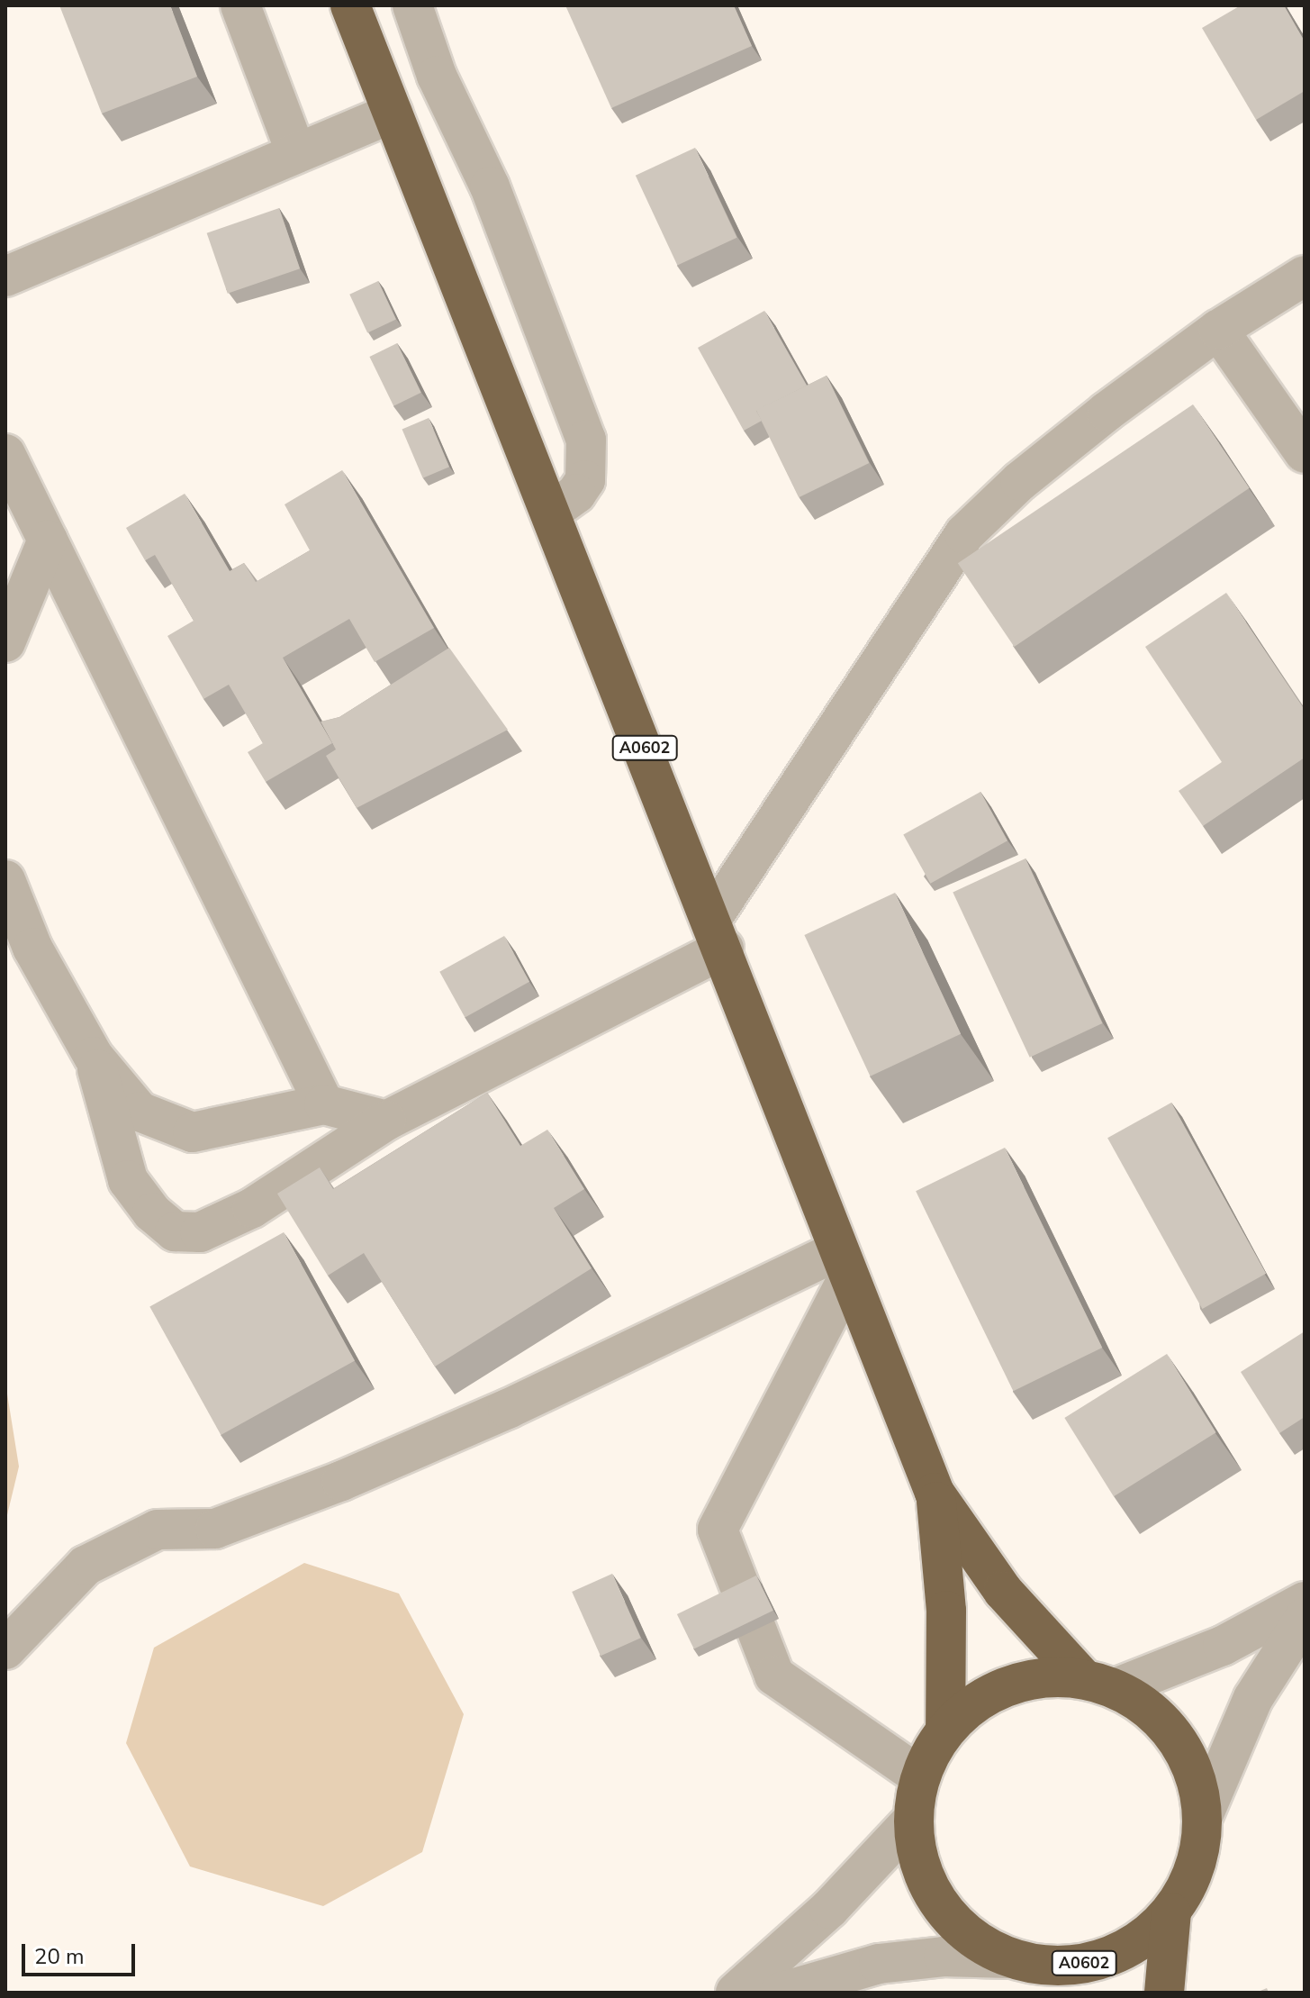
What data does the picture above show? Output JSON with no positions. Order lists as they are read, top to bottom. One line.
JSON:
{"streets":{"highway":["A0602"]},"scale_bar":"20 m"}
